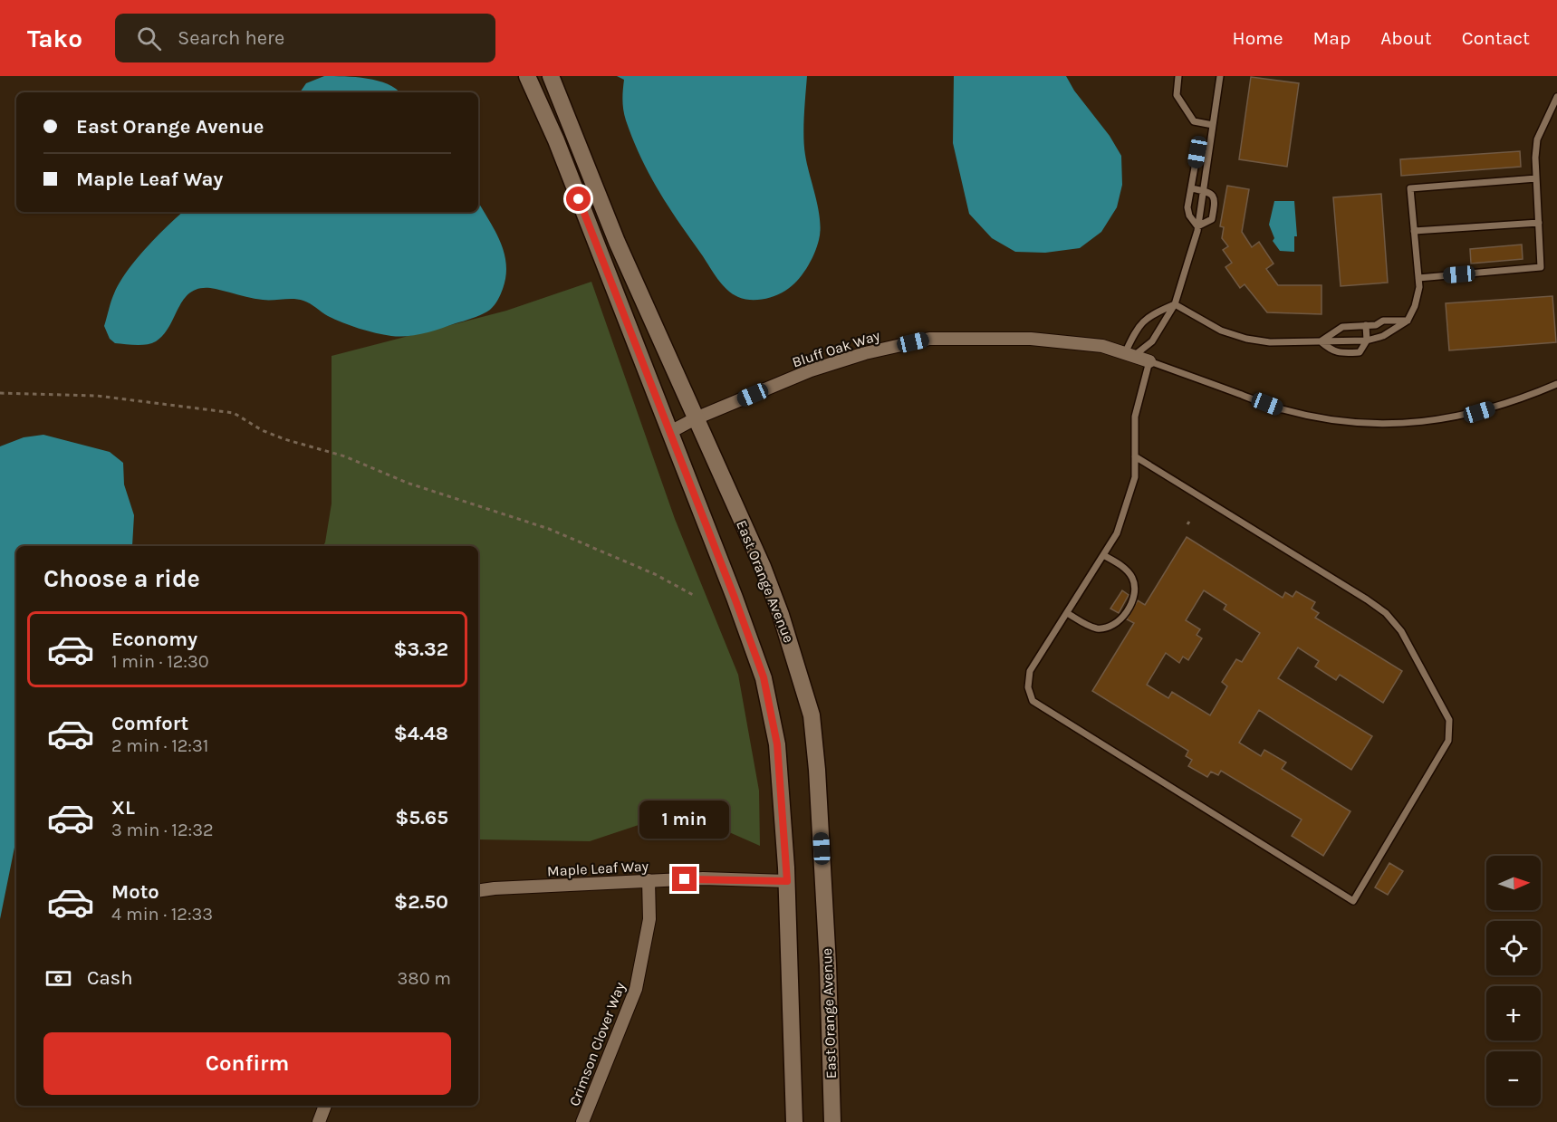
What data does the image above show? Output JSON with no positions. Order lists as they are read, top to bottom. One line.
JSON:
{"streets":{"street":["Bluff Oak Way","East Orange Avenue","Maple Leaf Way","Crimson Clover Way"]},"crossings":[["Bluff Oak Way","East Orange Avenue"],["Maple Leaf Way","Crimson Clover Way"]],"north":"right","page":{"header":"Tako","search":"Search here","nav":["Home","Map","About","Contact"],"banner":["East Orange Avenue","Maple Leaf Way"],"heading":"Choose a ride","list":[{"name":"Economy","note":"1 min · 12:30","value":"$3.32"},{"name":"Comfort","note":"2 min · 12:31","value":"$4.48"},{"name":"XL","note":"3 min · 12:32","value":"$5.65"},{"name":"Moto","note":"4 min · 12:33","value":"$2.50"}],"bubble":"1 min","map_buttons":["+","−"],"pay":["Cash","380 m"],"buttons":"Confirm"}}
